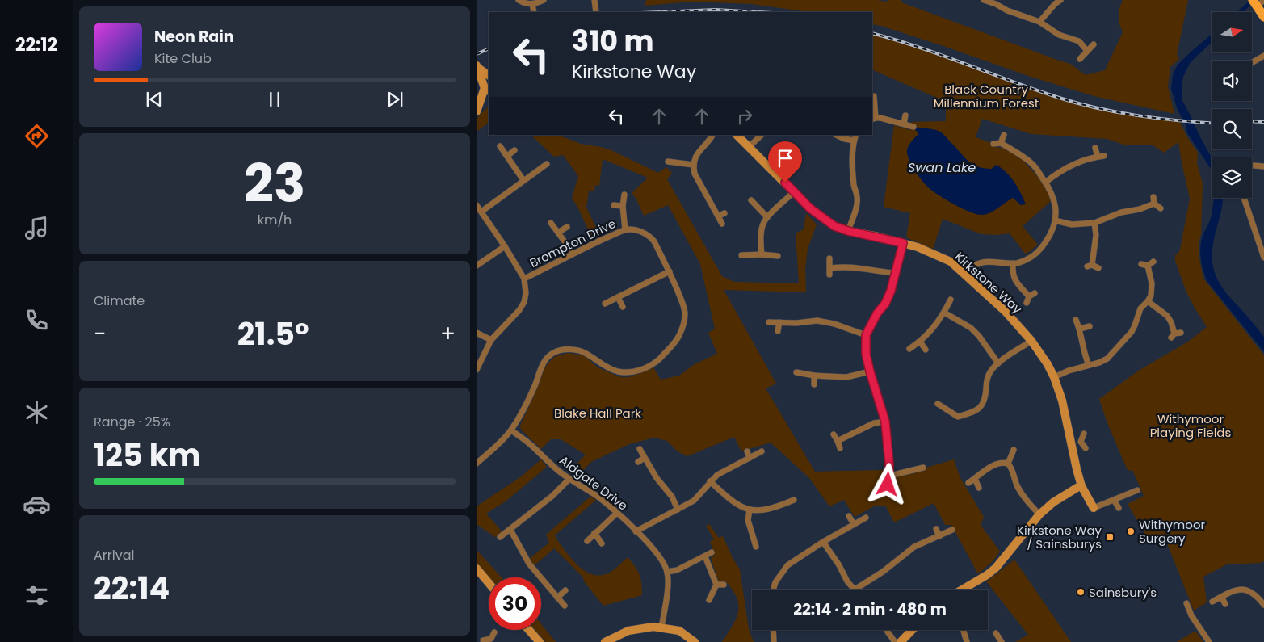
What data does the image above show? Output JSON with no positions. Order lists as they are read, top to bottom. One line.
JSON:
{"streets":{"street":["Brompton Drive","Kirkstone Way","Aldgate Drive"]},"crossings":[["Brompton Drive","Aldgate Drive"]],"water":["Swan Lake"],"parks":["Black Country Millennium Forest","Blake Hall Park","Withymoor Playing Fields"],"places":{"other":["Withymoor Surgery","Sainsbury's"],"transit":["Kirkstone Way / Sainsburys"]},"north":"right","page":{"tabs":"22:12","turn":["310 m","Kirkstone Way"],"song":["Neon Rain","Kite Club"],"tile":[["23","km/h"],"Climate",["Range · 25%","125 km"],["Arrival","22:14"]],"heat":["−","21.5°","+"],"limit":"30","trip":"22:14 · 2 min · 480 m"}}
